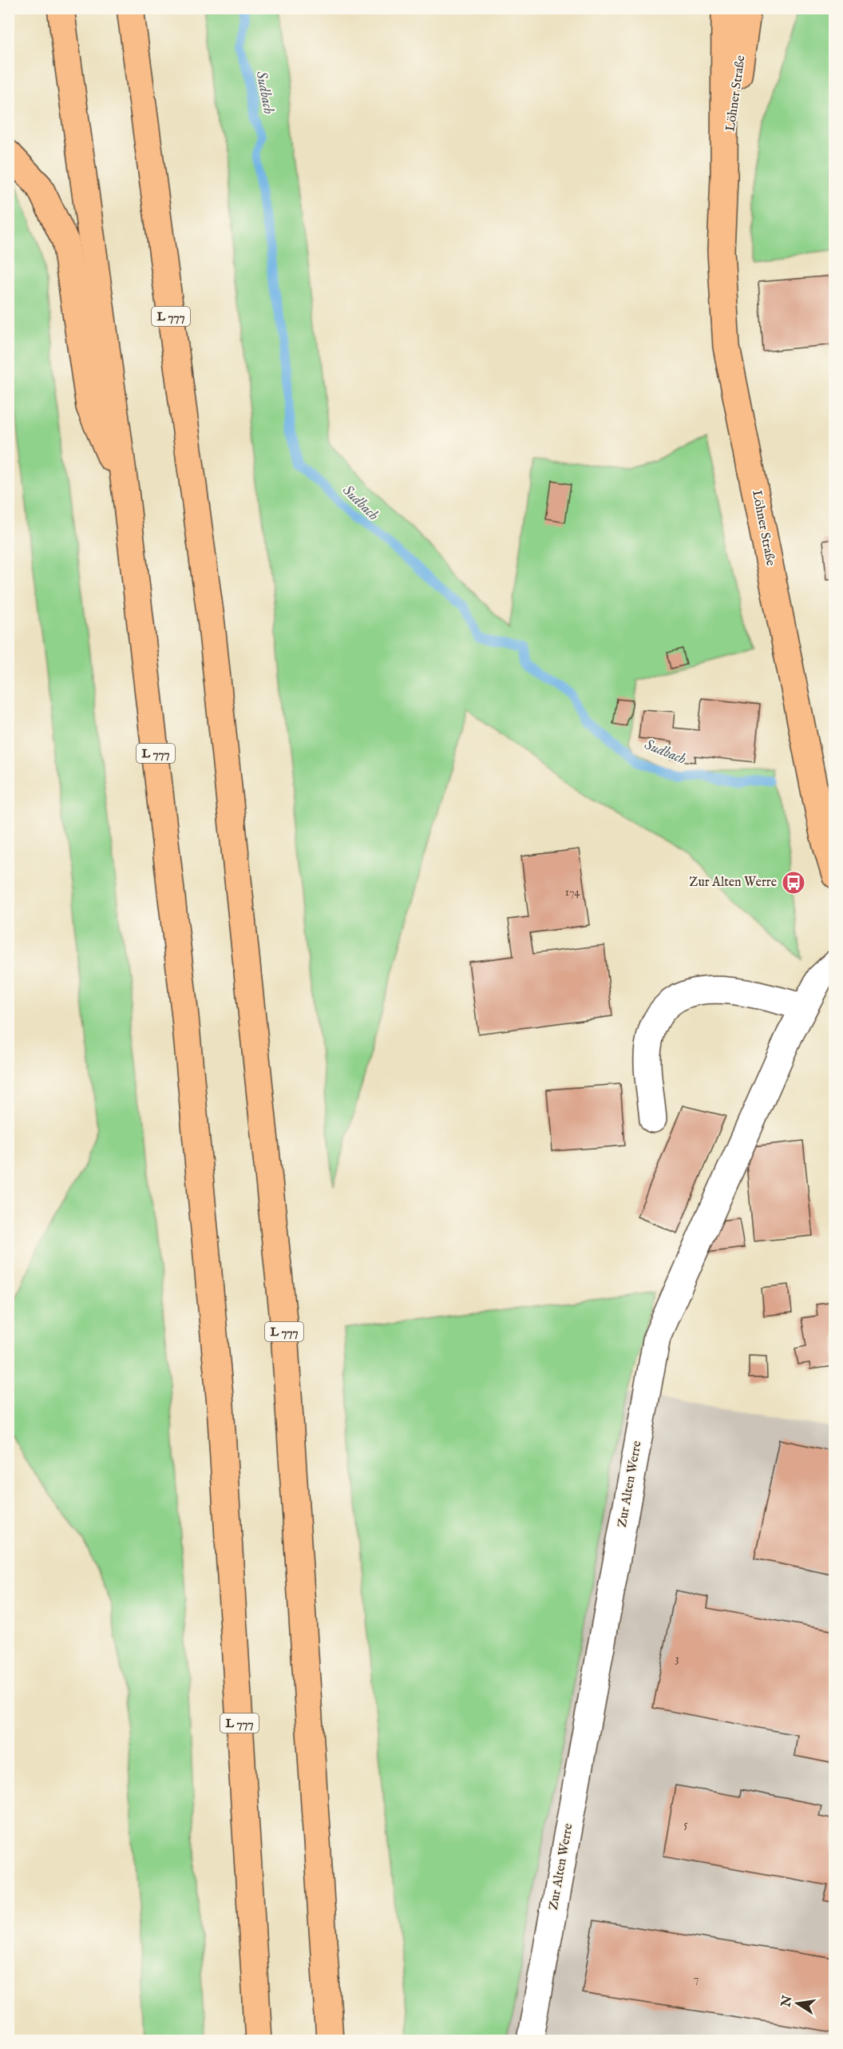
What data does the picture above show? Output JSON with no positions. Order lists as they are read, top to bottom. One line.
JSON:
{"streets":{"main road":["Löhner Straße","L 777"],"street":["Zur Alten Werre"]},"water":["Sudbach"],"places":{"bus stop":["Zur Alten Werre"]},"house_numbers":["174","3","5","7"],"north":"left"}
